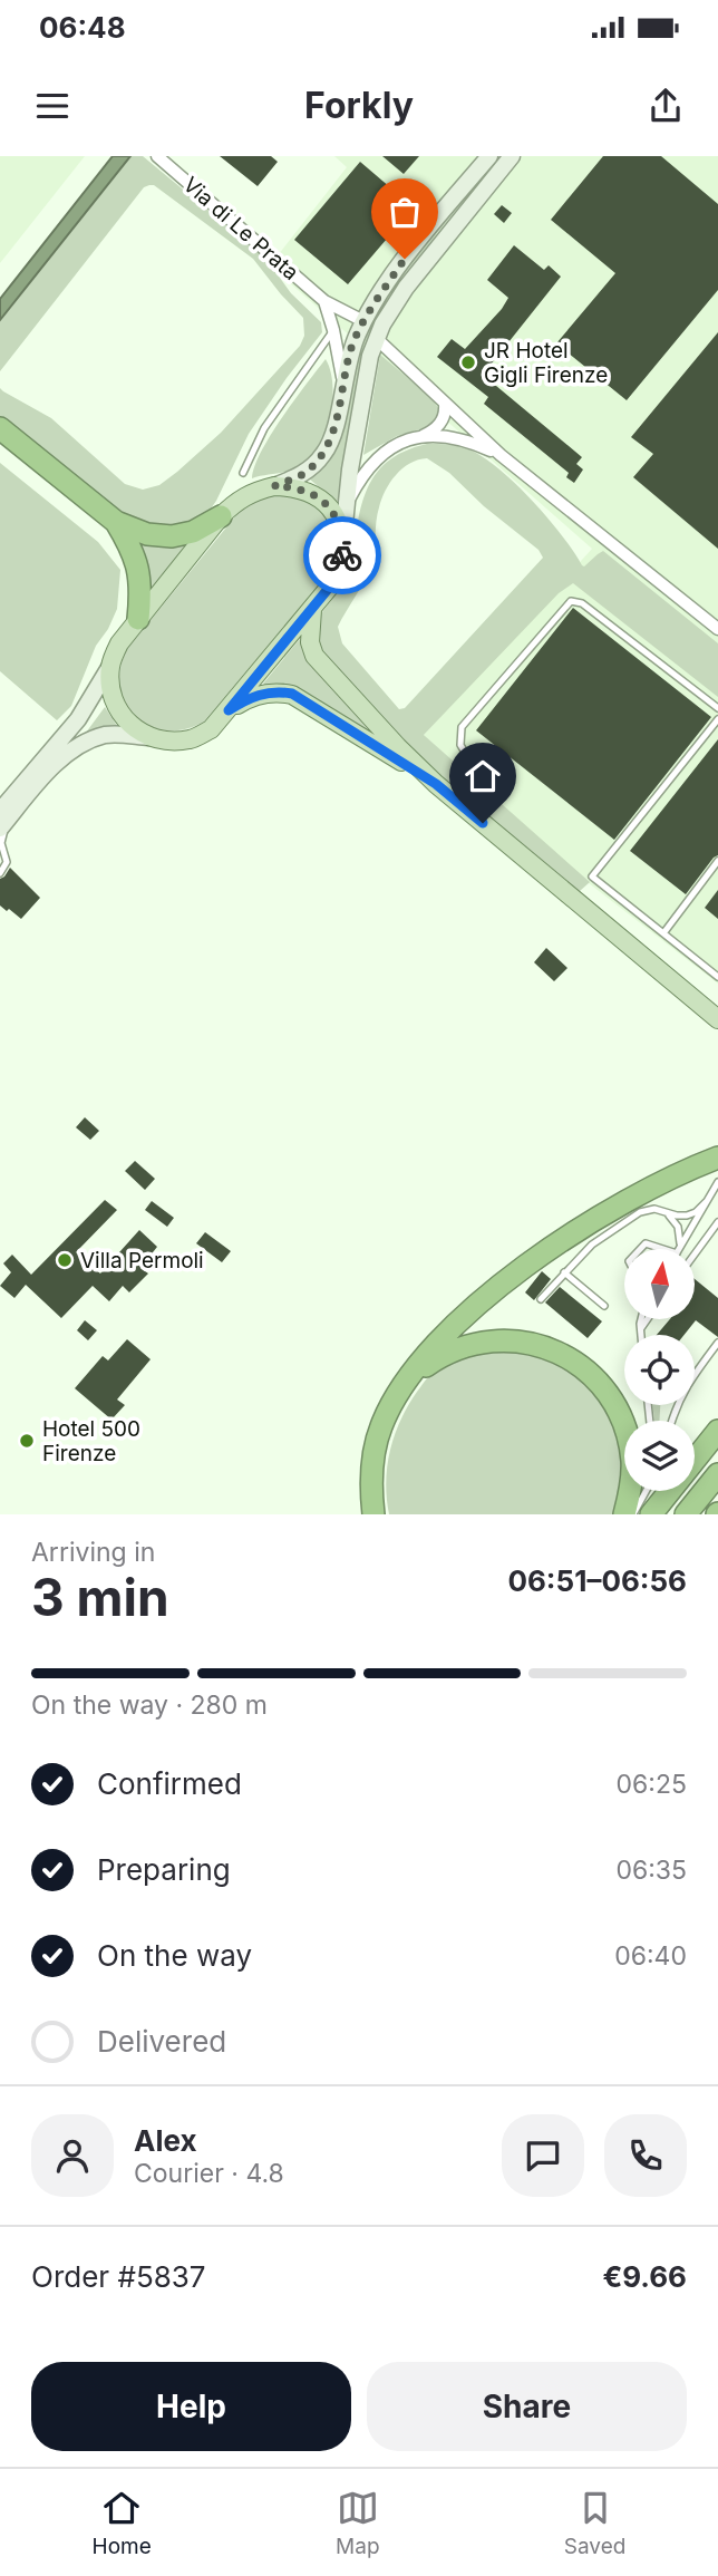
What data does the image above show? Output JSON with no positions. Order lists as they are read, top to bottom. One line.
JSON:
{"streets":{"street":["Via di Le Prata"]},"places":["JR Hotel Gigli Firenze","Villa Permoli","Hotel 500 Firenze"],"north":"top","page":{"status":"06:48","header":"Forkly","heading":["3 min","Arriving in","06:51–06:56"],"panel":["Alex","Courier · 4.8","Order #5837","€9.66"],"bar":"On the way · 280 m","list":[["Confirmed","06:25"],["Preparing","06:35"],["On the way","06:40"],"Delivered"],"buttons":["Help","Share"],"tabs":["Home","Map","Saved"]}}
